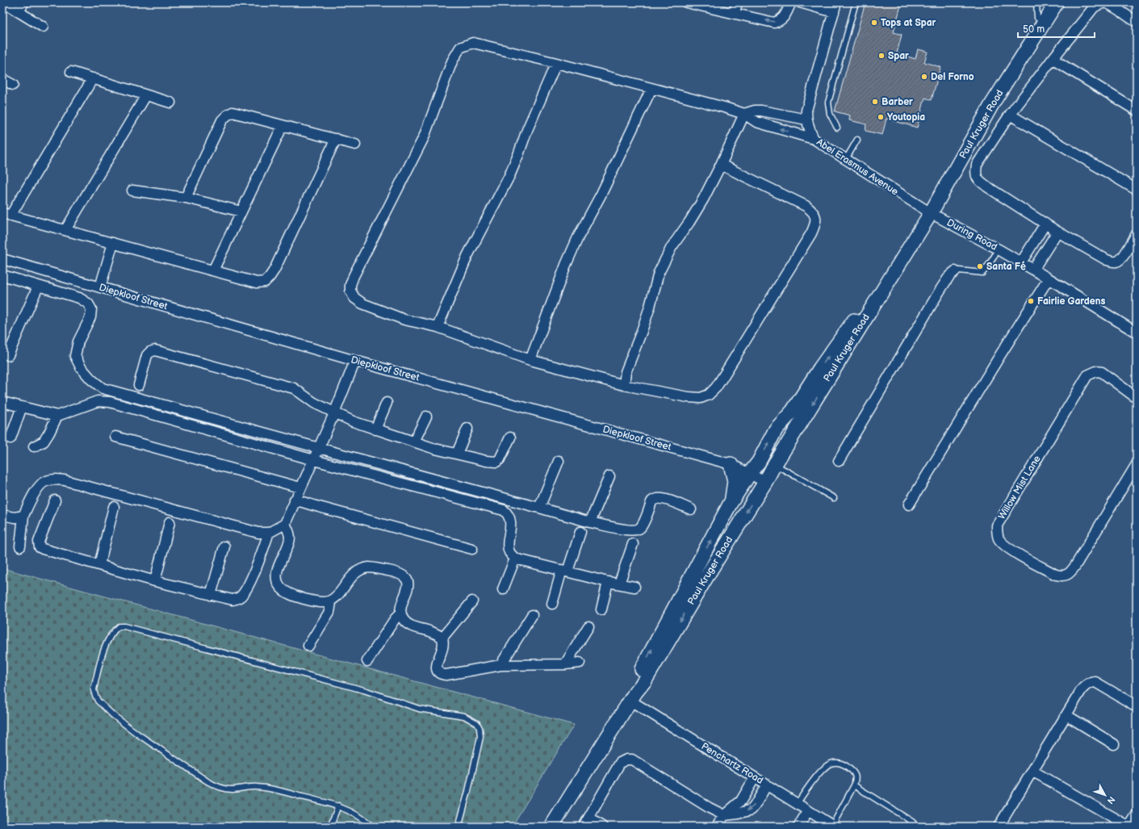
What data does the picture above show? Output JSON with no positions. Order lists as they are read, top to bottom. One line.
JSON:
{"streets":{"street":["Paul Kruger Road","Abel Erasmus Avenue","During Road","Diepkloof Street","Willow Mist Lane","Penchartz Road"]},"crossings":[["Paul Kruger Road","Abel Erasmus Avenue"],["Paul Kruger Road","During Road"],["Paul Kruger Road","Diepkloof Street"],["Paul Kruger Road","Penchartz Road"],["Abel Erasmus Avenue","During Road"]],"places":["Tops at Spar","Spar","Del Forno","Barber","Youtopia","Santa Fé","Fairlie Gardens"],"scale_bar":"50 m","north":"bottom right"}
